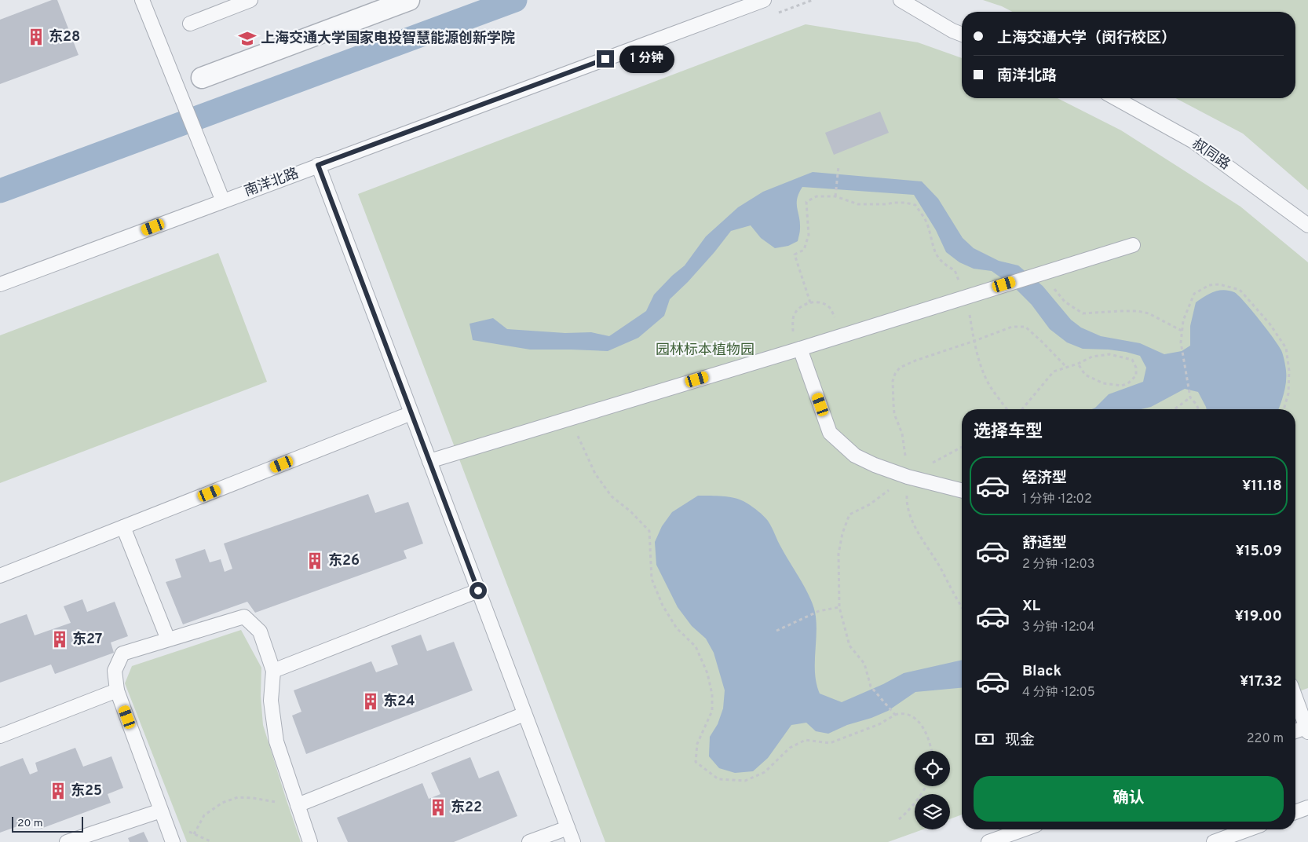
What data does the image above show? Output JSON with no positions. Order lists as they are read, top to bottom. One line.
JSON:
{"streets":{"lane":["叔同路","南洋北路"]},"parks":["园林标本植物园"],"places":{"building":["东28","东26","东27","东24","东25","东22"],"school or university":["上海交通大学国家电投智慧能源创新学院"]},"scale_bar":"20 m","page":{"banner":["上海交通大学（闵行校区）","南洋北路"],"bubble":"1 分钟","heading":"选择车型","list":[{"name":"经济型","note":"1 分钟 · 12:02","value":"¥11.18"},{"name":"舒适型","note":"2 分钟 · 12:03","value":"¥15.09"},{"name":"XL","note":"3 分钟 · 12:04","value":"¥19.00"},{"name":"Black","note":"4 分钟 · 12:05","value":"¥17.32"}],"pay":["现金","220 m"],"buttons":"确认","scale":"20 m"}}
